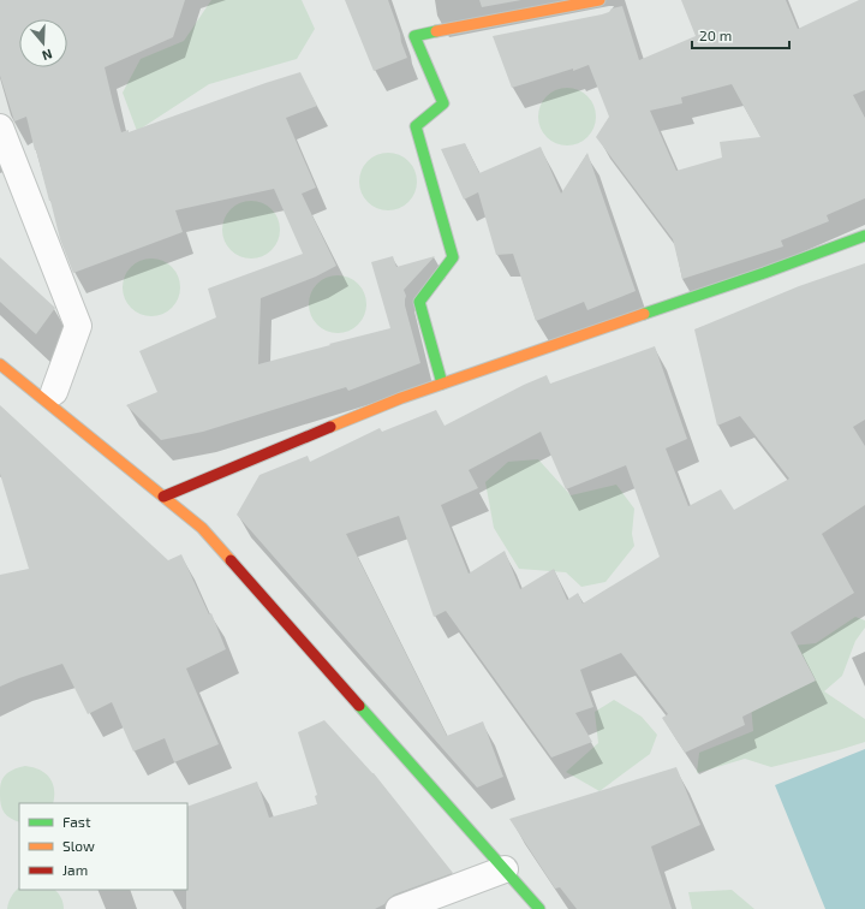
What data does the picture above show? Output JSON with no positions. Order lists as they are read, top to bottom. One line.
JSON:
{"legend":["Fast","Slow","Jam"],"scale_bar":"20 m","north":"bottom"}
